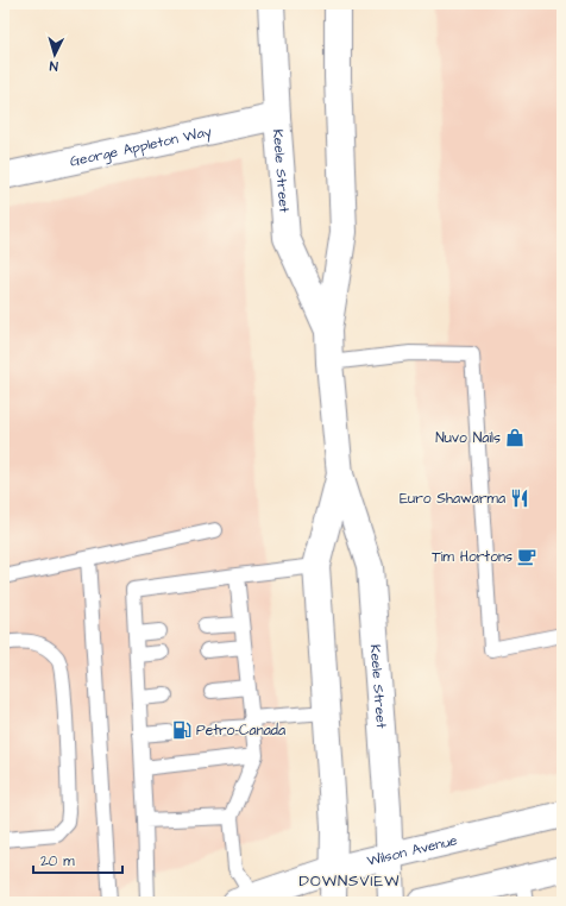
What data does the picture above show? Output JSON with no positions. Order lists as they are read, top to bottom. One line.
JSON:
{"streets":{"main road":["George Appleton Way","Keele Street","Wilson Avenue"]},"crossings":[["George Appleton Way","Keele Street"],["Keele Street","Wilson Avenue"]],"districts":["DOWNSVIEW"],"places":{"shop":["Nuvo Nails"],"restaurant":["Euro Shawarma"],"cafe":["Tim Hortons"],"fuel station":["Petro-Canada"]},"scale_bar":"20 m","north":"bottom"}
